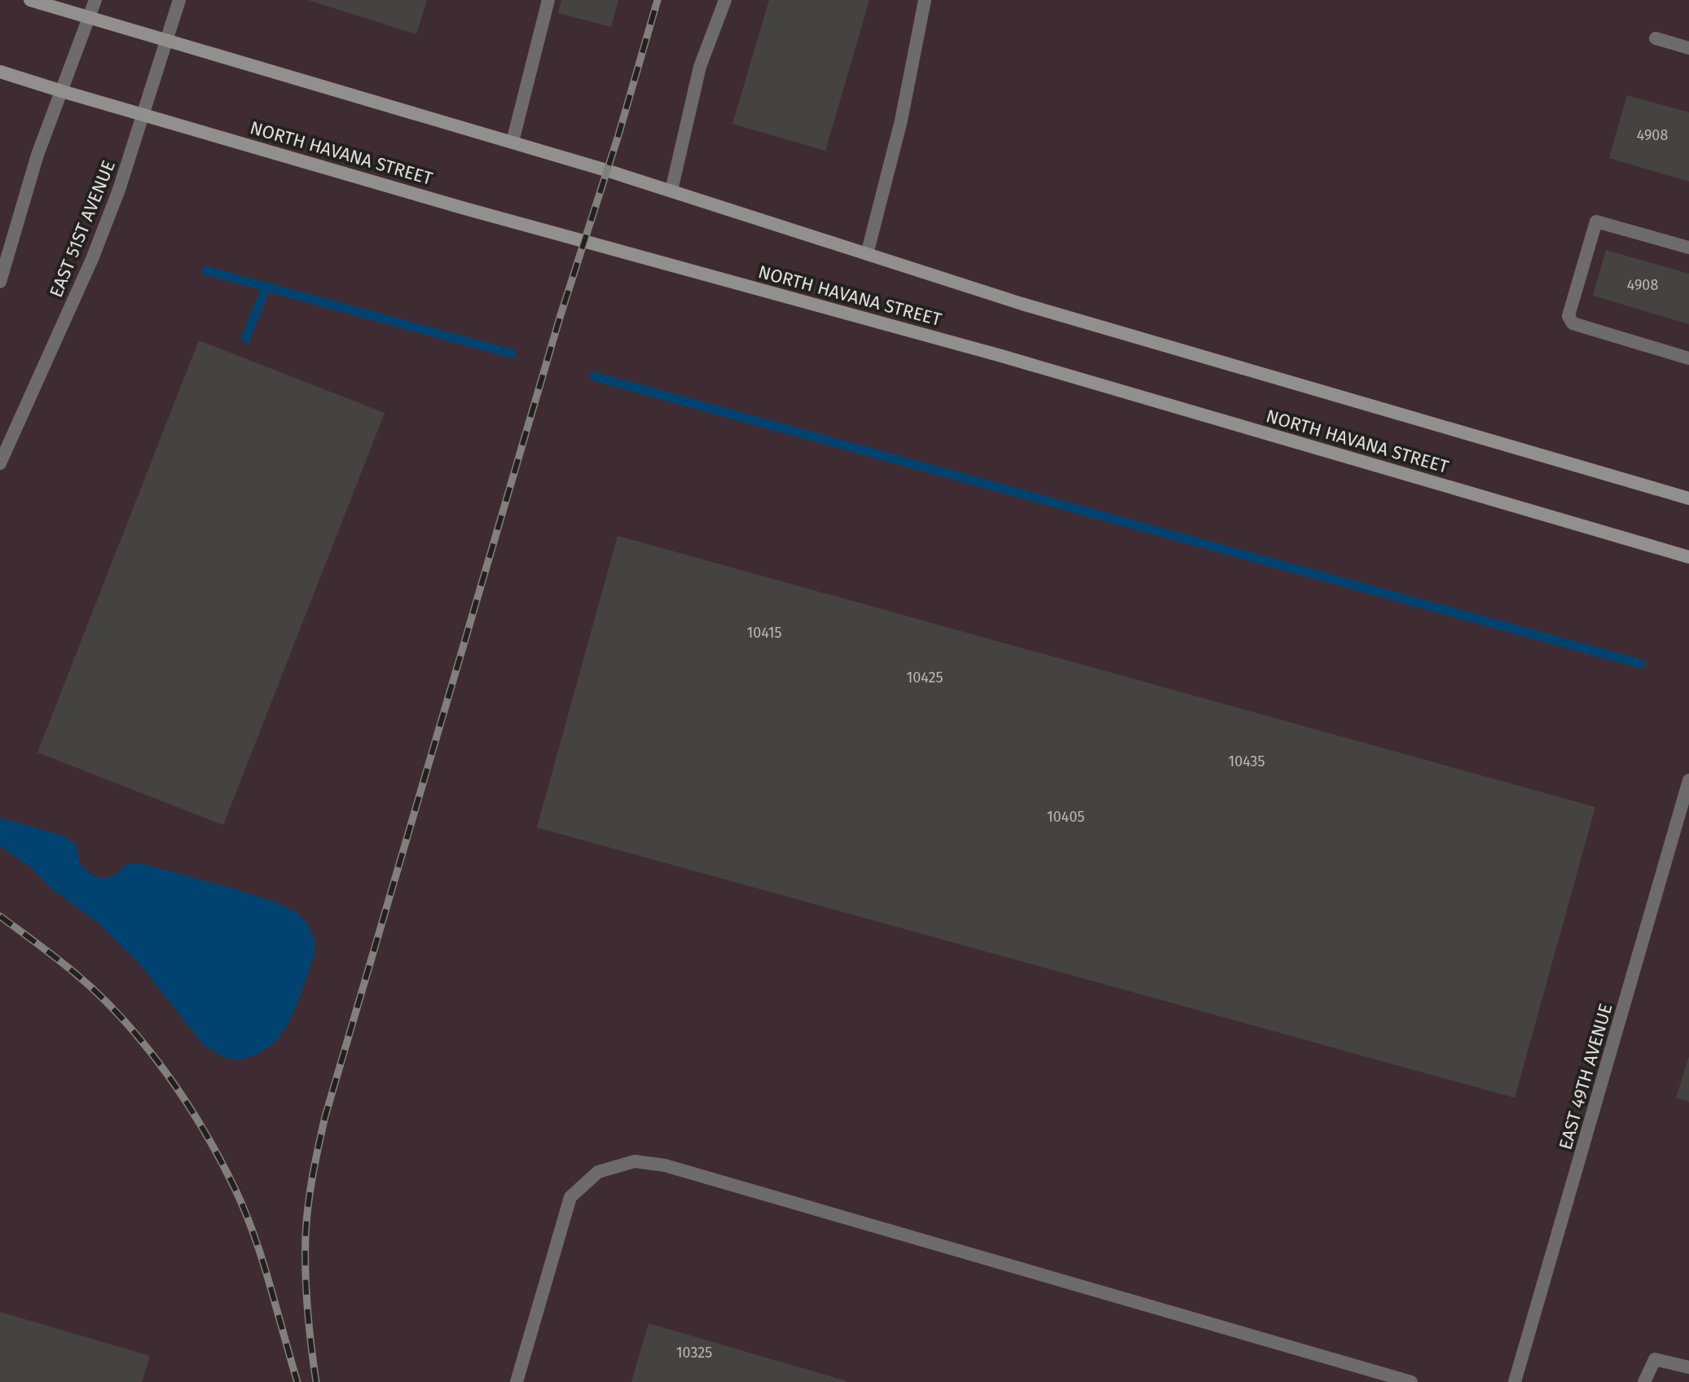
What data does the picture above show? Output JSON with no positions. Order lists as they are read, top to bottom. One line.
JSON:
{"streets":{"main road":["NORTH HAVANA STREET"],"street":["EAST 51ST AVENUE","EAST 49TH AVENUE"]},"crossings":[["NORTH HAVANA STREET","EAST 51ST AVENUE"]],"house_numbers":["4908","4908","10415","10425","10435","10405","10325"]}
